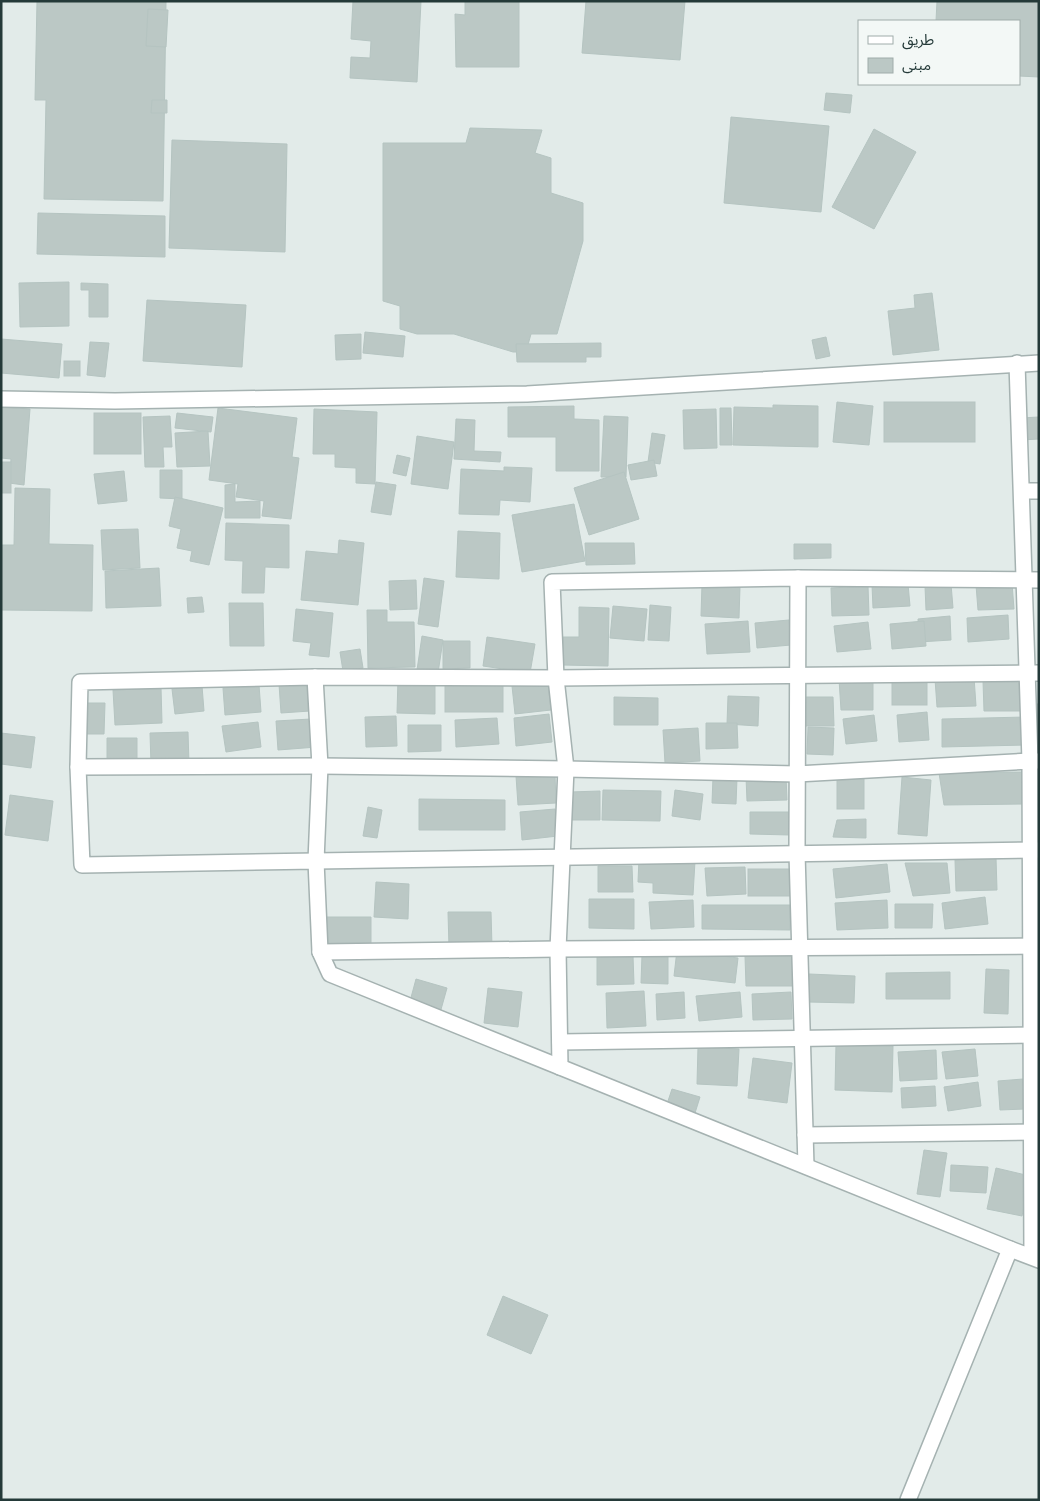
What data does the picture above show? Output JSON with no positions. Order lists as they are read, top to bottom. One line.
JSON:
{"legend":["طريق","مبنى"]}
